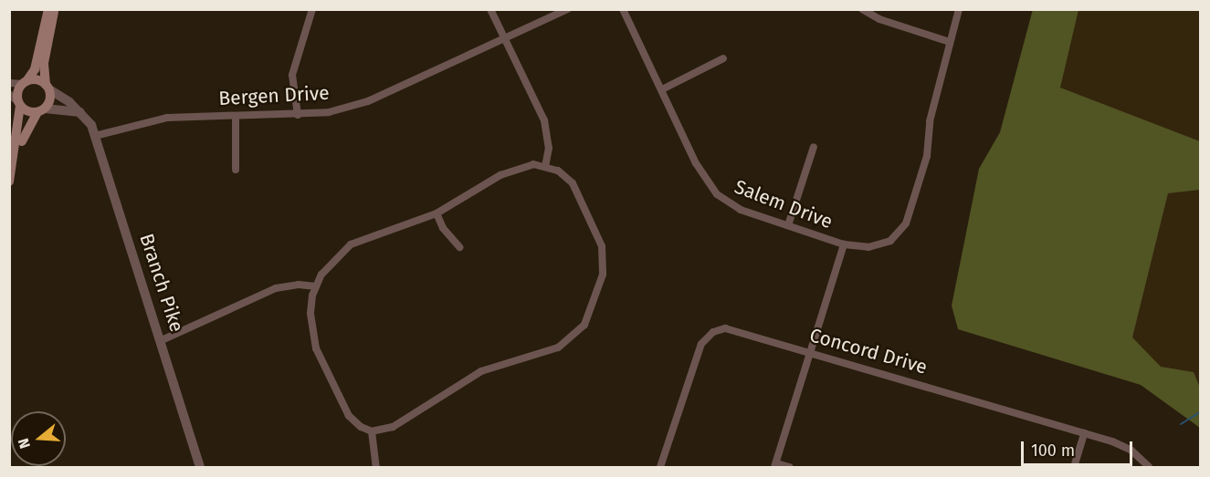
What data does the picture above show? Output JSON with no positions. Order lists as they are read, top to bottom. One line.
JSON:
{"streets":{"street":["Bergen Drive","Salem Drive","Branch Pike","Concord Drive"]},"crossings":[["Bergen Drive","Branch Pike"]],"scale_bar":"100 m","north":"left"}
